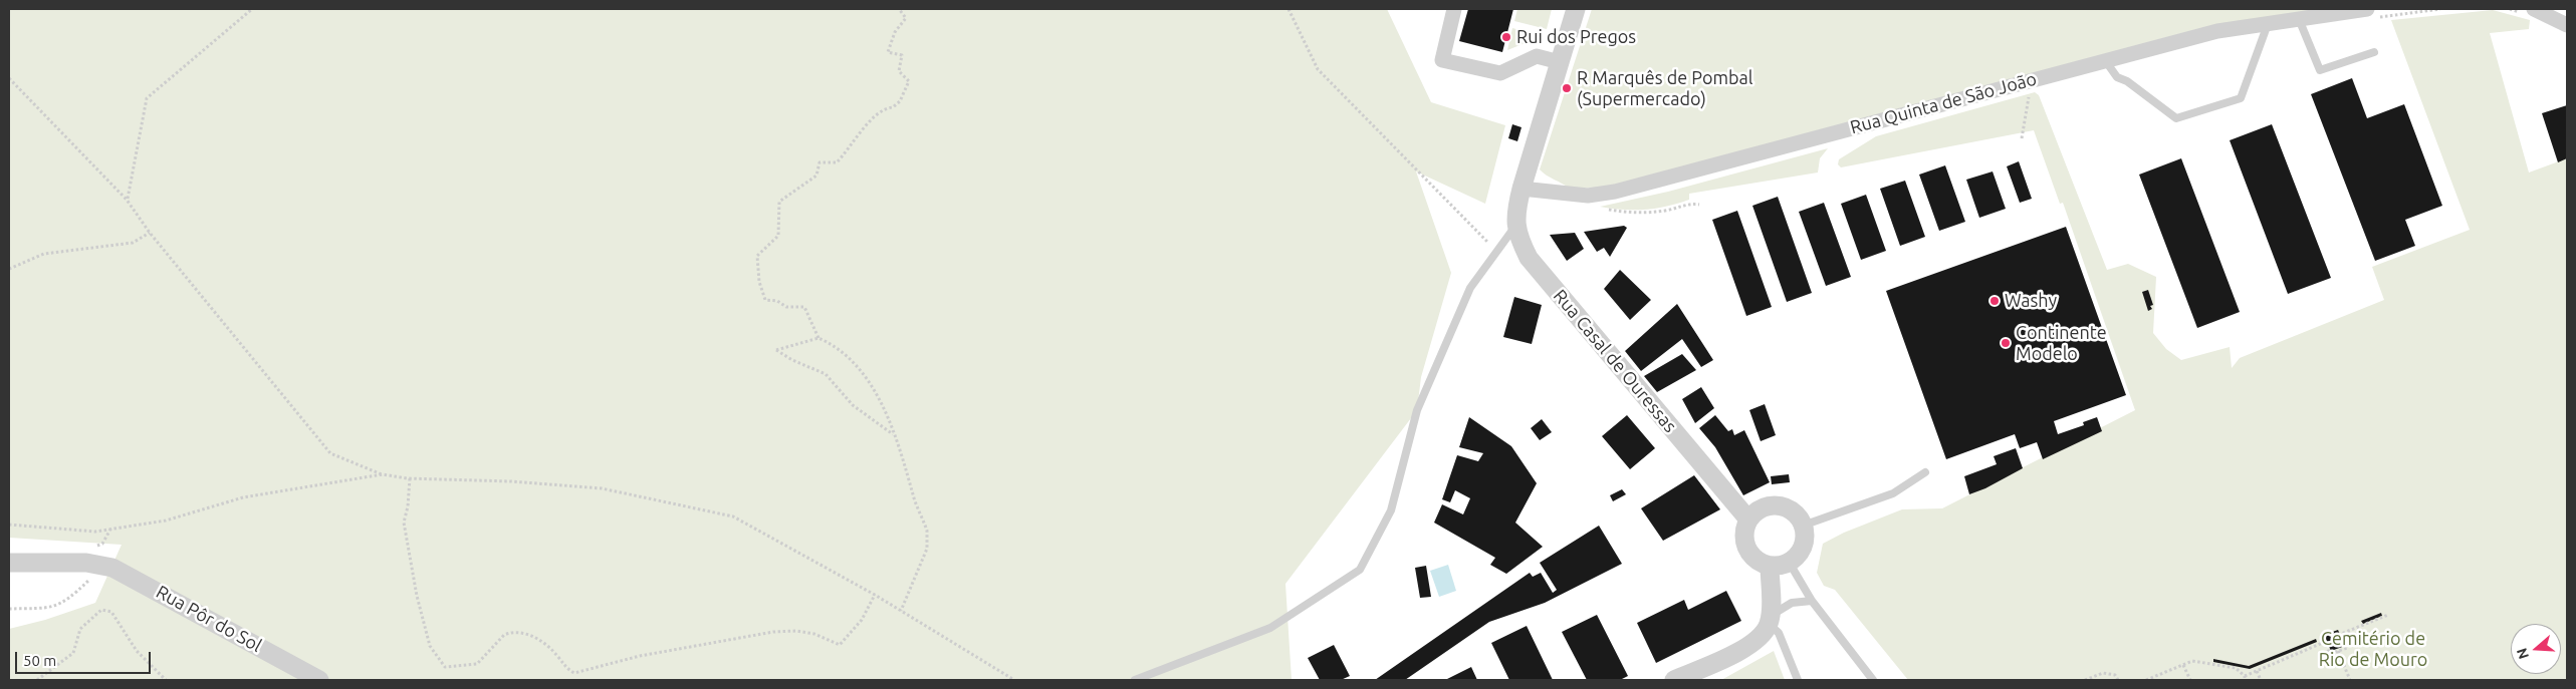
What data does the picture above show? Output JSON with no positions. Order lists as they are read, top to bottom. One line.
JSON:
{"streets":{"street":["Rua Quinta de São João","Rua Casal de Ouressas","Rua Pôr do Sol"]},"crossings":[["Rua Quinta de São João","Rua Casal de Ouressas"]],"parks":["Cemitério de Rio de Mouro"],"places":["Rui dos Pregos","R Marquês de Pombal (Supermercado)","Washy","Continente Modelo"],"scale_bar":"50 m","north":"left"}
